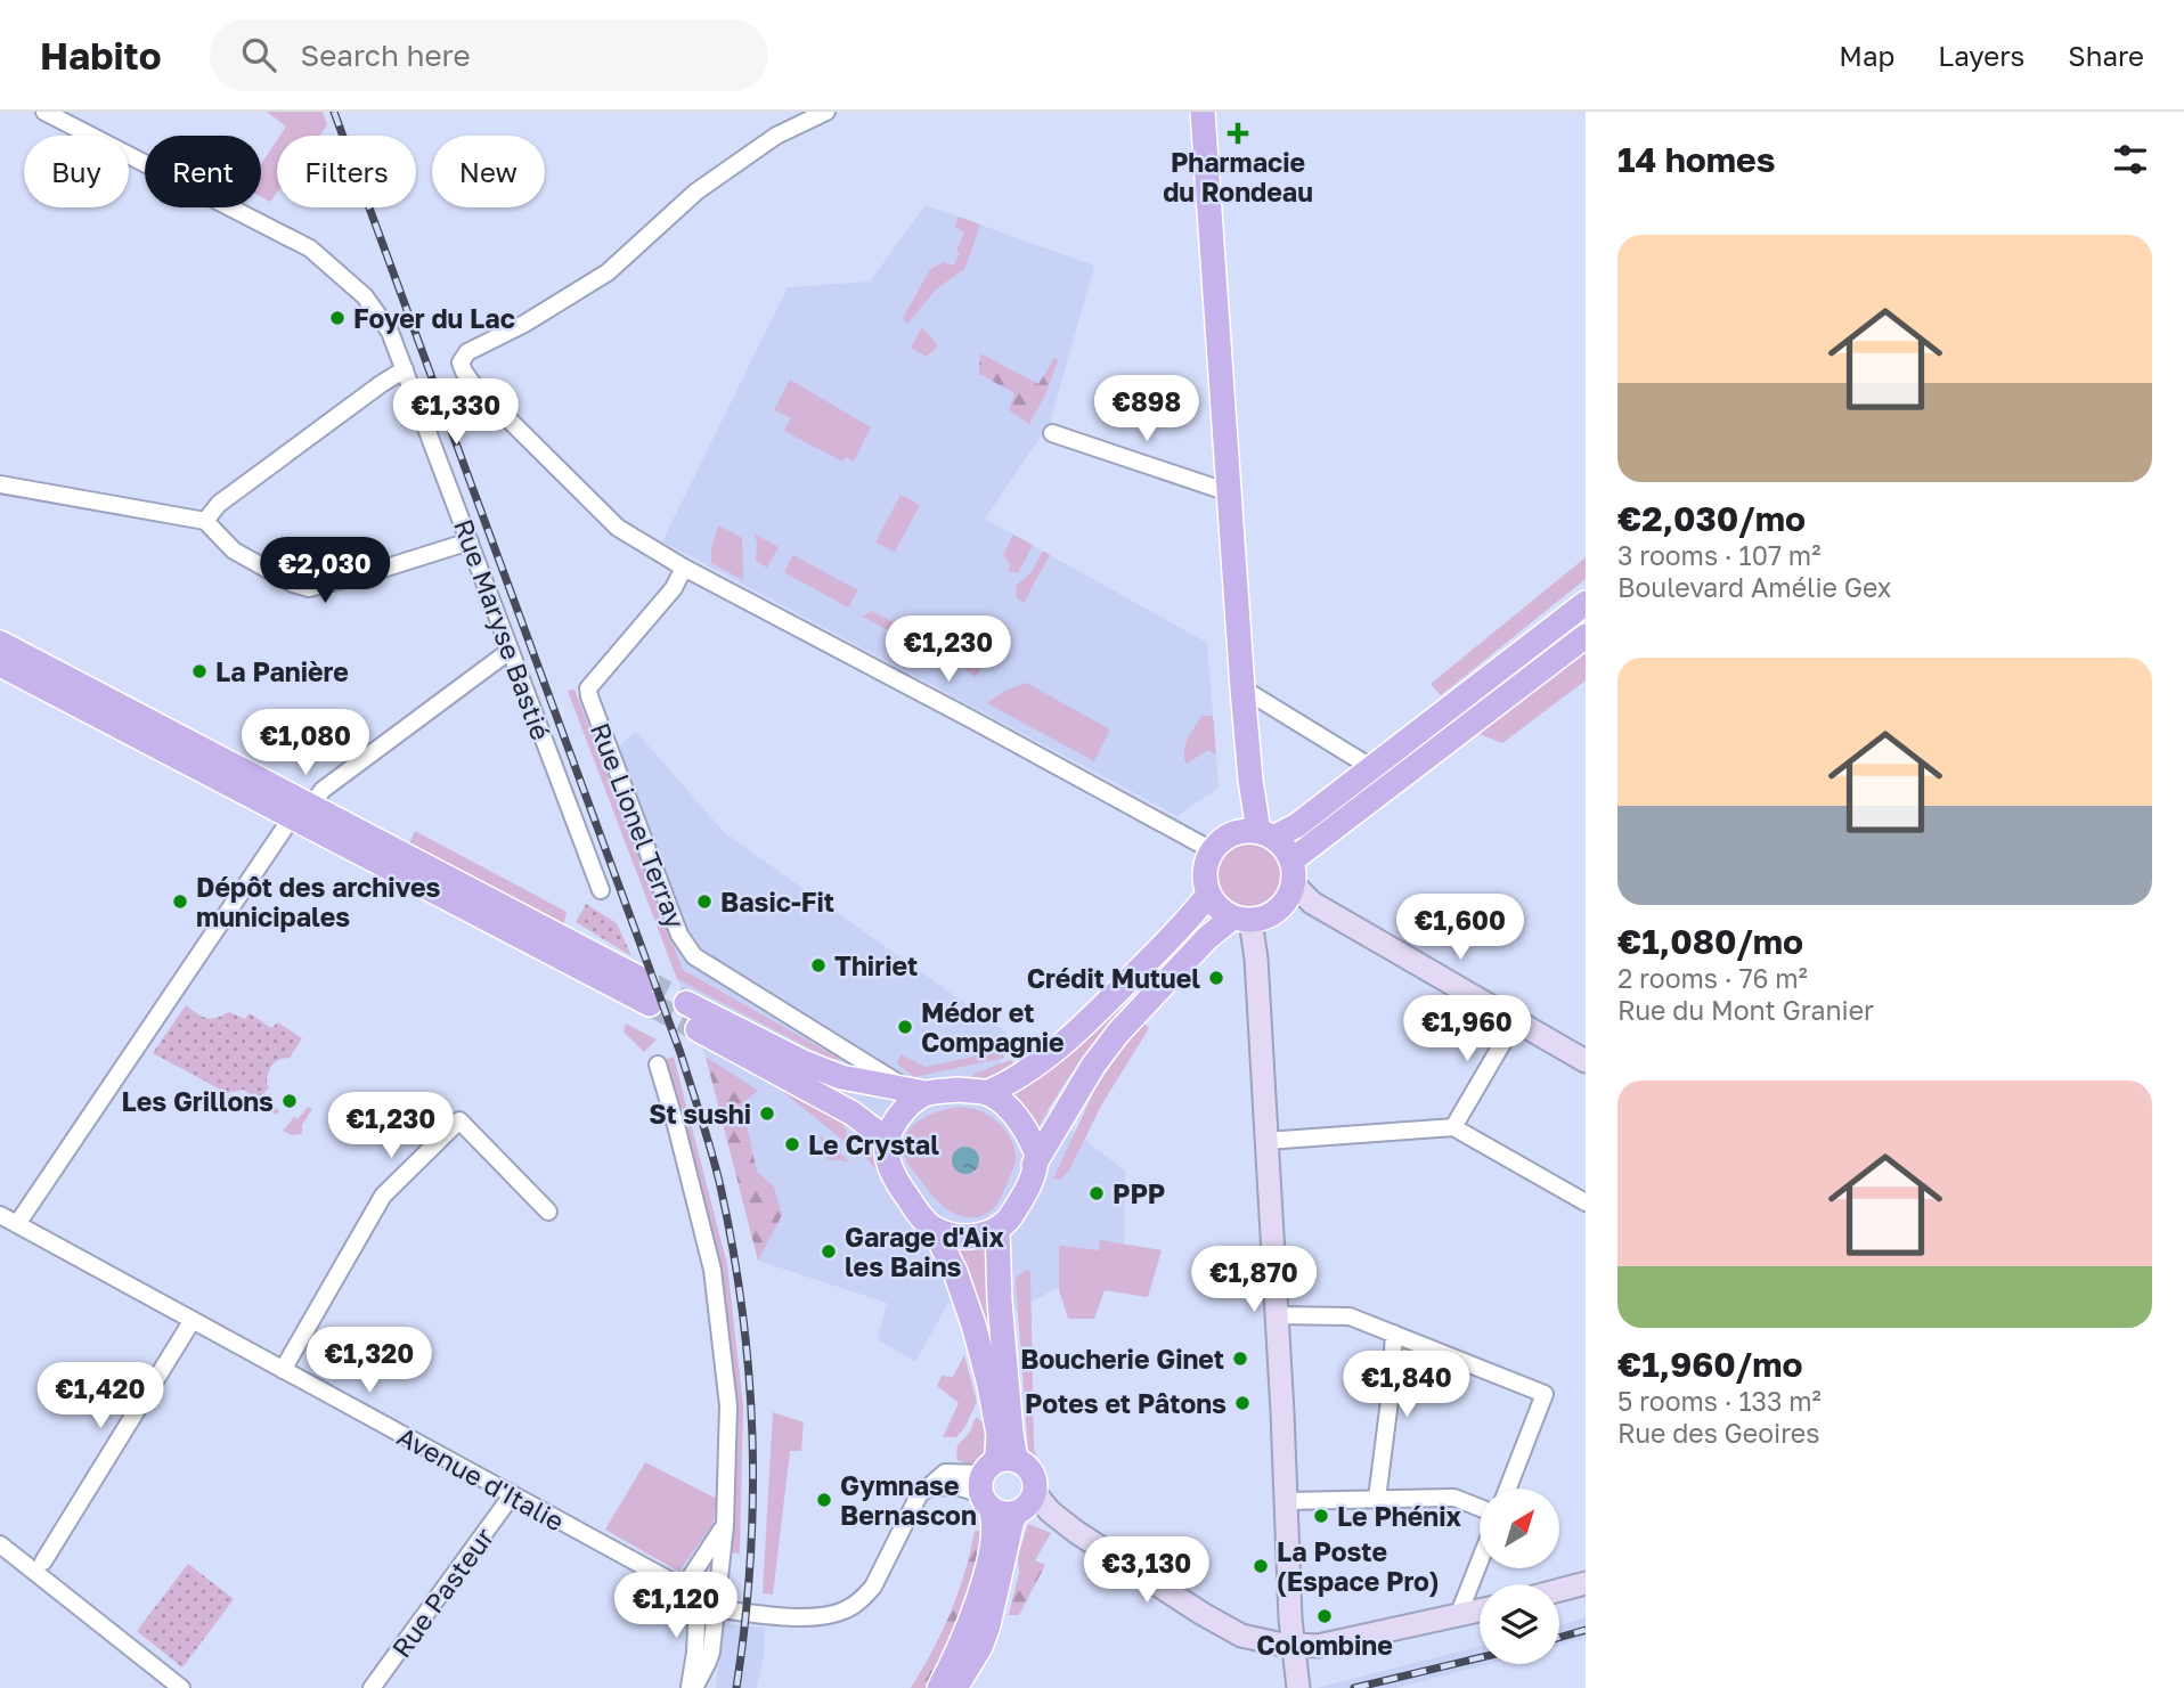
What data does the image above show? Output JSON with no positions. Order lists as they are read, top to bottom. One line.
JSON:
{"streets":{"street":["Rue Maryse Bastié","Rue Lionel Terray","Avenue d'Italie","Rue Pasteur"]},"crossings":[["Avenue d'Italie","Rue Pasteur"]],"places":{"health":["Pharmacie du Rondeau"],"other":["Foyer du Lac","La Panière","Dépôt des archives municipales","Basic-Fit","Thiriet","Crédit Mutuel","Médor et Compagnie","Les Grillons","St sushi","Le Crystal","PPP","Garage d'Aix les Bains","Boucherie Ginet","Potes et Pâtons","Gymnase Bernascon","Le Phénix","La Poste (Espace Pro)","Colombine"]},"north":"top right","page":{"header":"Habito","search":"Search here","nav":["Map","Layers","Share"],"heading":"14 homes","chip":["Buy","Rent","Filters","New"],"list":[{"name":"€2,030/mo","note":"3 rooms · 107 m² · Boulevard Amélie Gex"},{"name":"€1,080/mo","note":"2 rooms · 76 m² · Rue du Mont Granier"},{"name":"€1,960/mo","note":"5 rooms · 133 m² · Rue des Geoires"}],"price":["€898","€1,330","€2,030","€1,230","€1,080","€1,600","€1,960","€1,230","€1,870","€1,320","€1,840","€1,420","€3,130","€1,120"]}}
